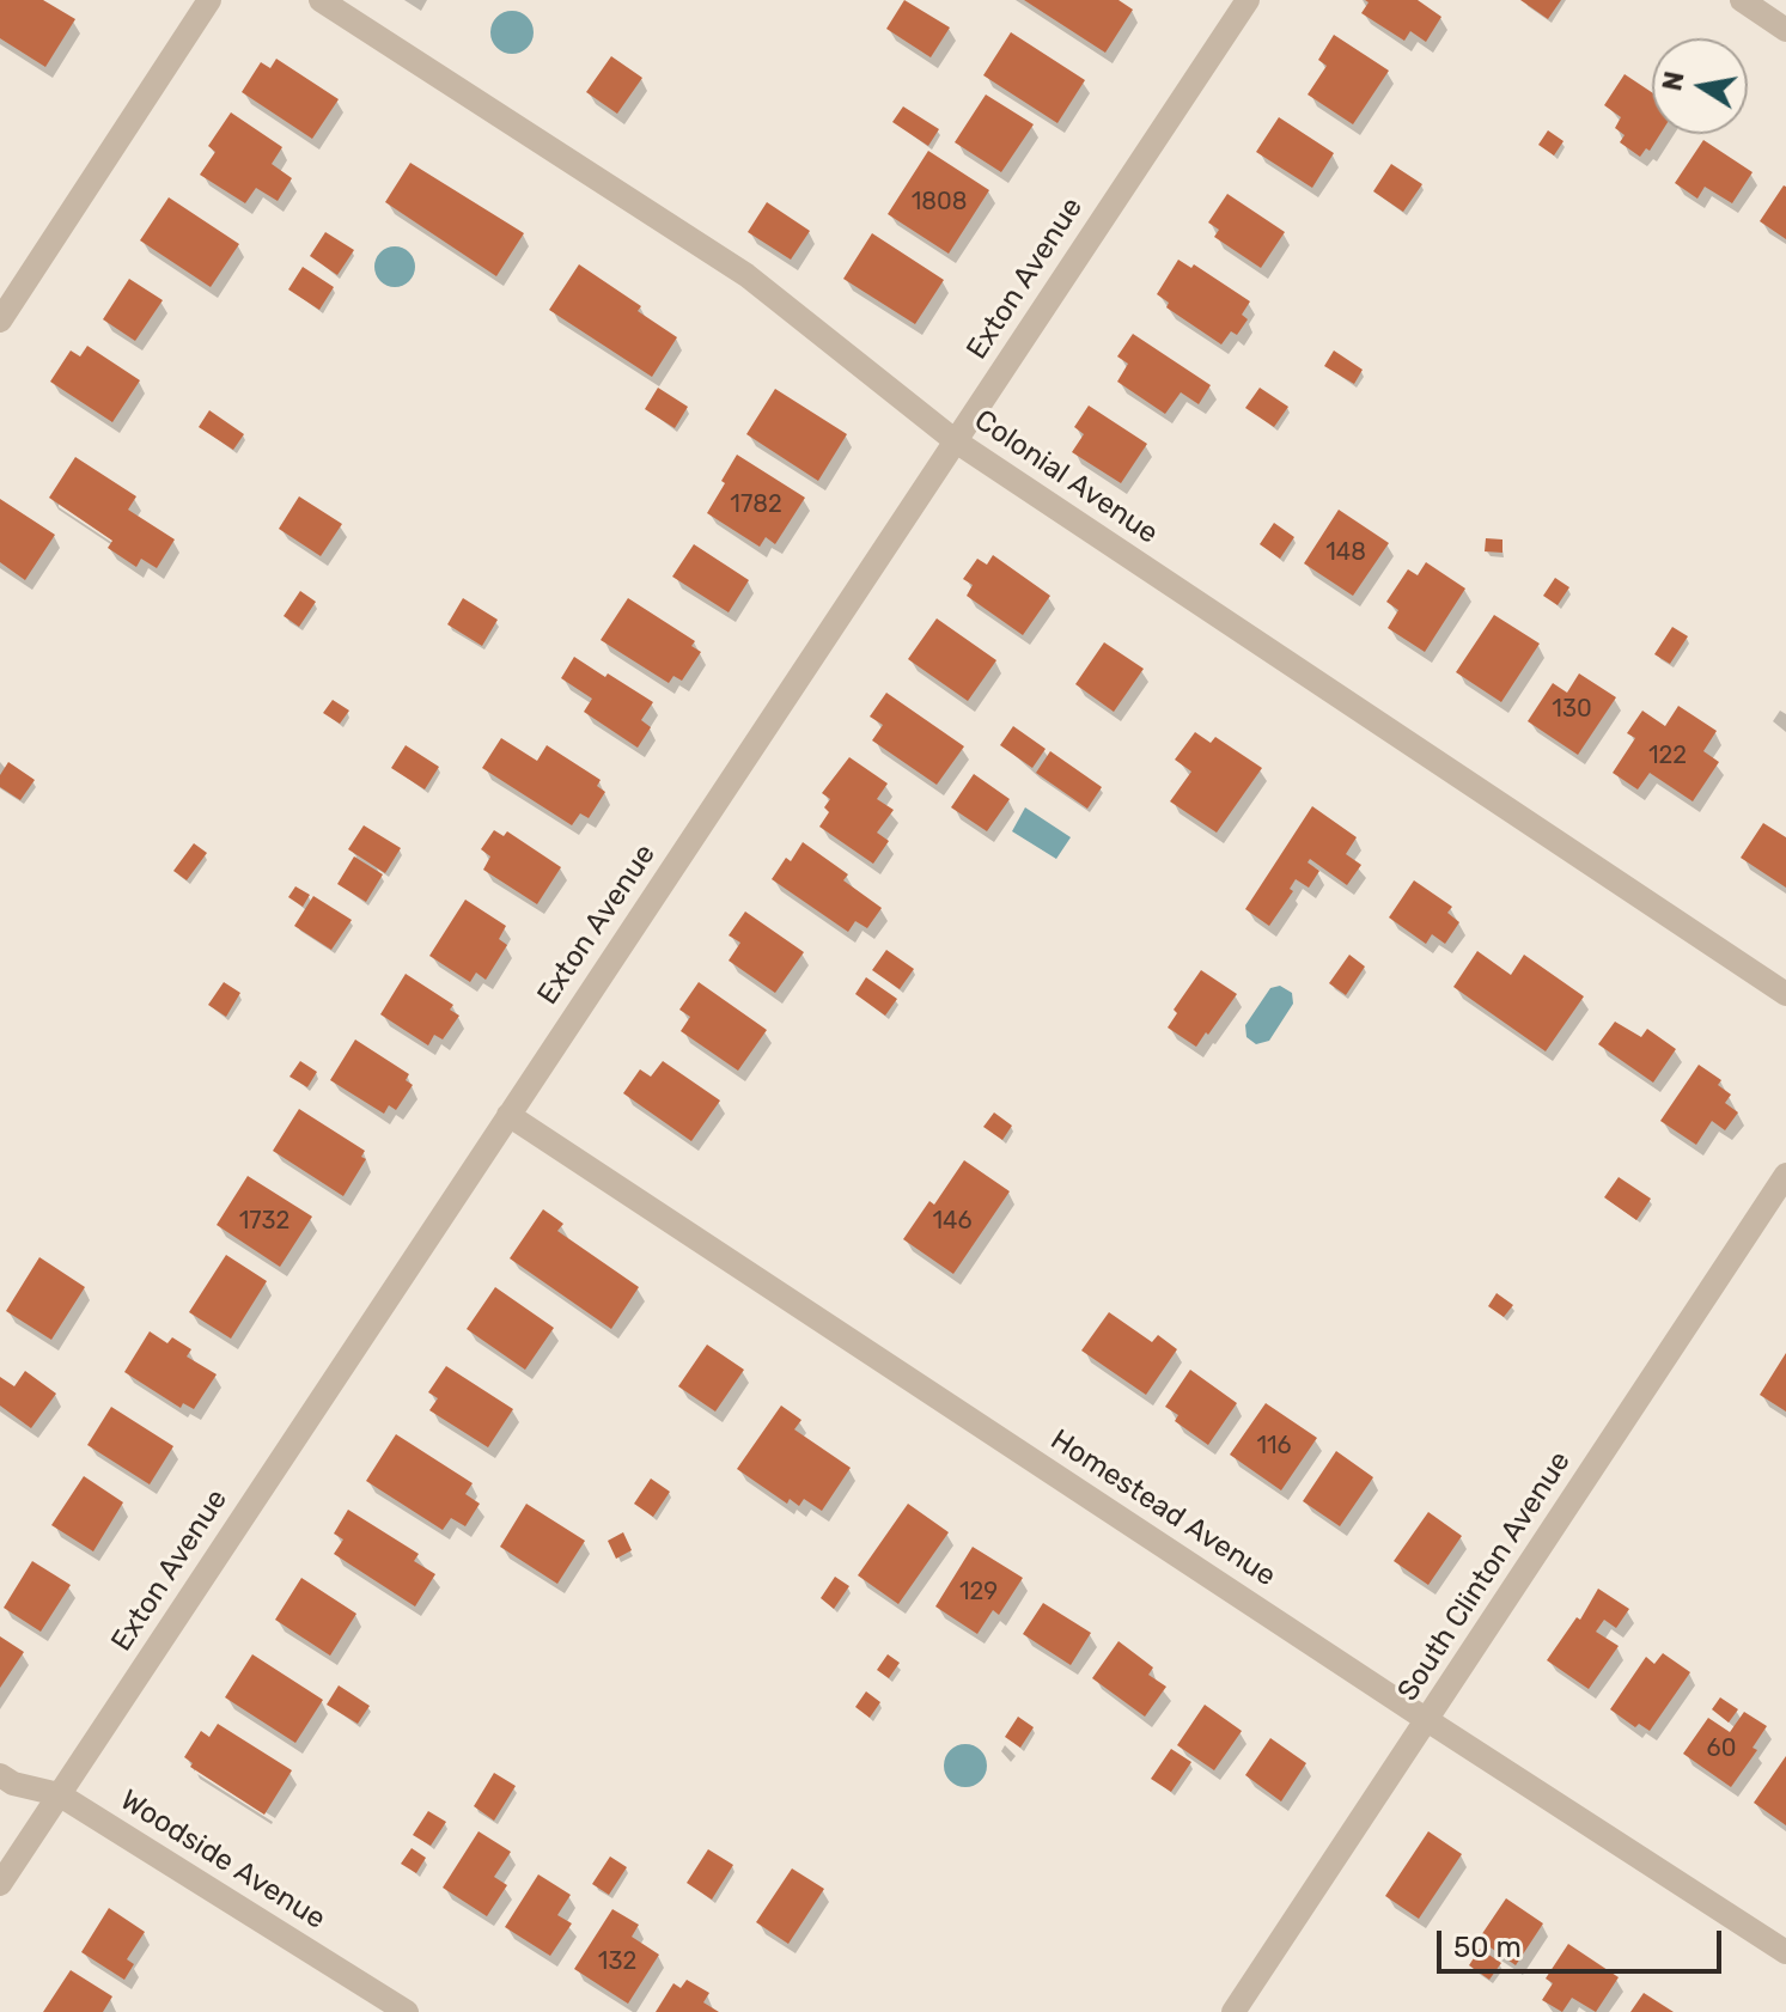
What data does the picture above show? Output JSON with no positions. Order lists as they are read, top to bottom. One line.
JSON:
{"streets":{"street":["Exton Avenue","Colonial Avenue","Homestead Avenue","South Clinton Avenue","Woodside Avenue"]},"crossings":[["Exton Avenue","Colonial Avenue"],["Exton Avenue","Homestead Avenue"],["Exton Avenue","Woodside Avenue"],["Homestead Avenue","South Clinton Avenue"]],"house_numbers":["1808","1782","148","130","122","1732","146","116","129","60","132"],"scale_bar":"50 m","north":"left"}
